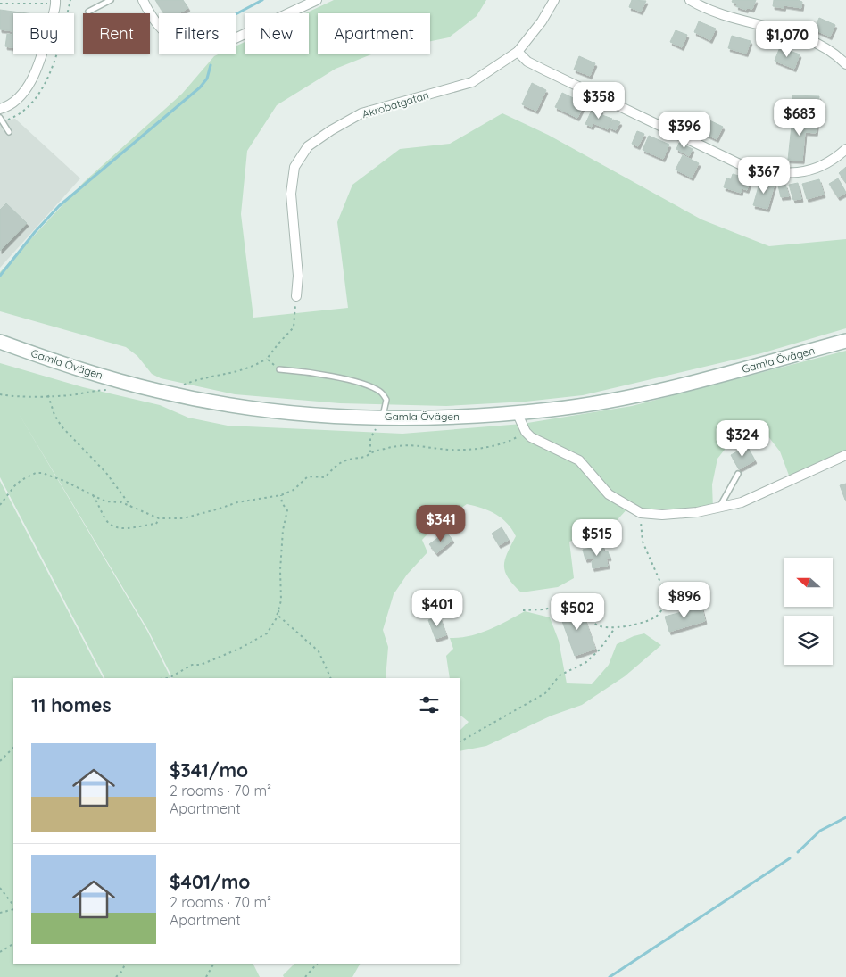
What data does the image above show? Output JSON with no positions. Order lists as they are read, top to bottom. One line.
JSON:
{"streets":{"main road":["Gamla Övägen"],"street":["Akrobatgatan"]},"north":"left","page":{"chip":["Buy","Rent","Filters","New","Apartment"],"price":["$1,070","$358","$683","$396","$367","$324","$341","$515","$896","$401","$502"],"heading":"11 homes","list":[{"name":"$341/mo","note":"2 rooms · 70 m² · Apartment"},{"name":"$401/mo","note":"2 rooms · 70 m² · Apartment"}]}}
